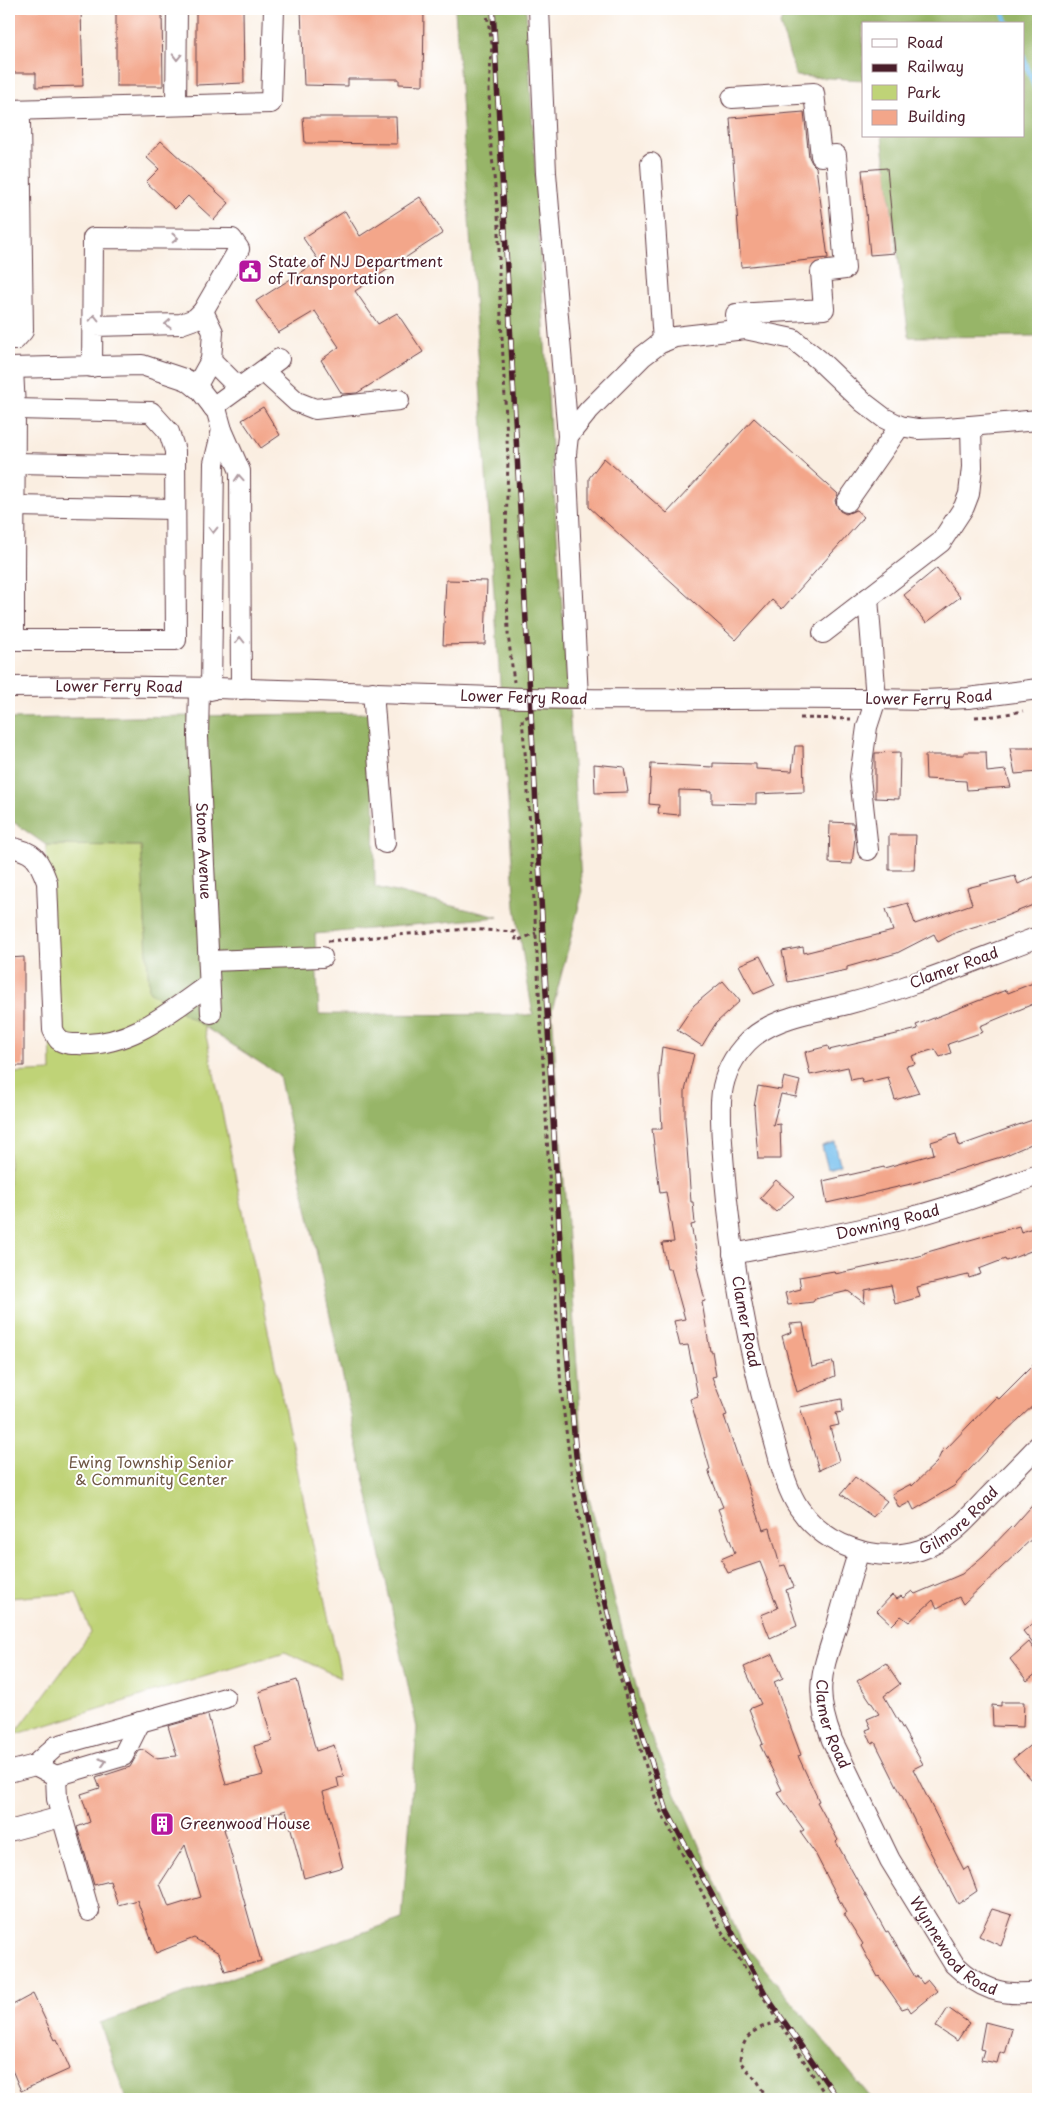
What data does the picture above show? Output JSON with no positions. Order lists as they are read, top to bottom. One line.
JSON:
{"streets":{"street":["Lower Ferry Road","Stone Avenue","Clamer Road","Downing Road","Gilmore Road","Wynnewood Road"]},"crossings":[["Lower Ferry Road","Stone Avenue"],["Clamer Road","Downing Road"],["Clamer Road","Gilmore Road"],["Clamer Road","Wynnewood Road"]],"parks":["Ewing Township Senior & Community Center"],"places":{"public building":["State of NJ Department of Transportation"],"building":["Greenwood House"]},"legend":["Road","Railway","Park","Building"]}
